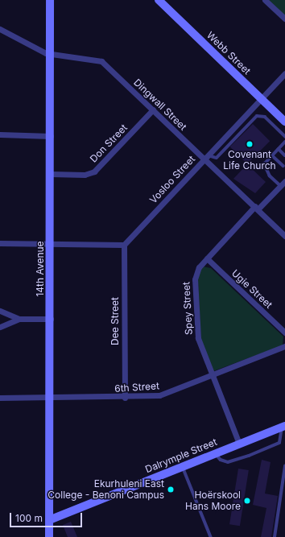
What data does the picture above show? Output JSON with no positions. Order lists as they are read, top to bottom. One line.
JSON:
{"streets":{"street":["Webb Street","Dingwall Street","Don Street","Vosloo Street","14th Avenue","Ugie Street","Spey Street","Dee Street","6th Street","Dalrymple Street"]},"crossings":[["Webb Street","Vosloo Street"],["Dingwall Street","Don Street"],["Dingwall Street","Vosloo Street"],["Dingwall Street","14th Avenue"],["Dingwall Street","Spey Street"],["Don Street","14th Avenue"],["Vosloo Street","Dee Street"],["14th Avenue","6th Street"],["14th Avenue","Dalrymple Street"],["Ugie Street","Spey Street"],["Spey Street","6th Street"],["Spey Street","Dalrymple Street"],["Dee Street","6th Street"]],"places":["Covenant Life Church","Ekurhuleni East College - Benoni Campus","Hoërskool Hans Moore"],"scale_bar":"100 m"}
